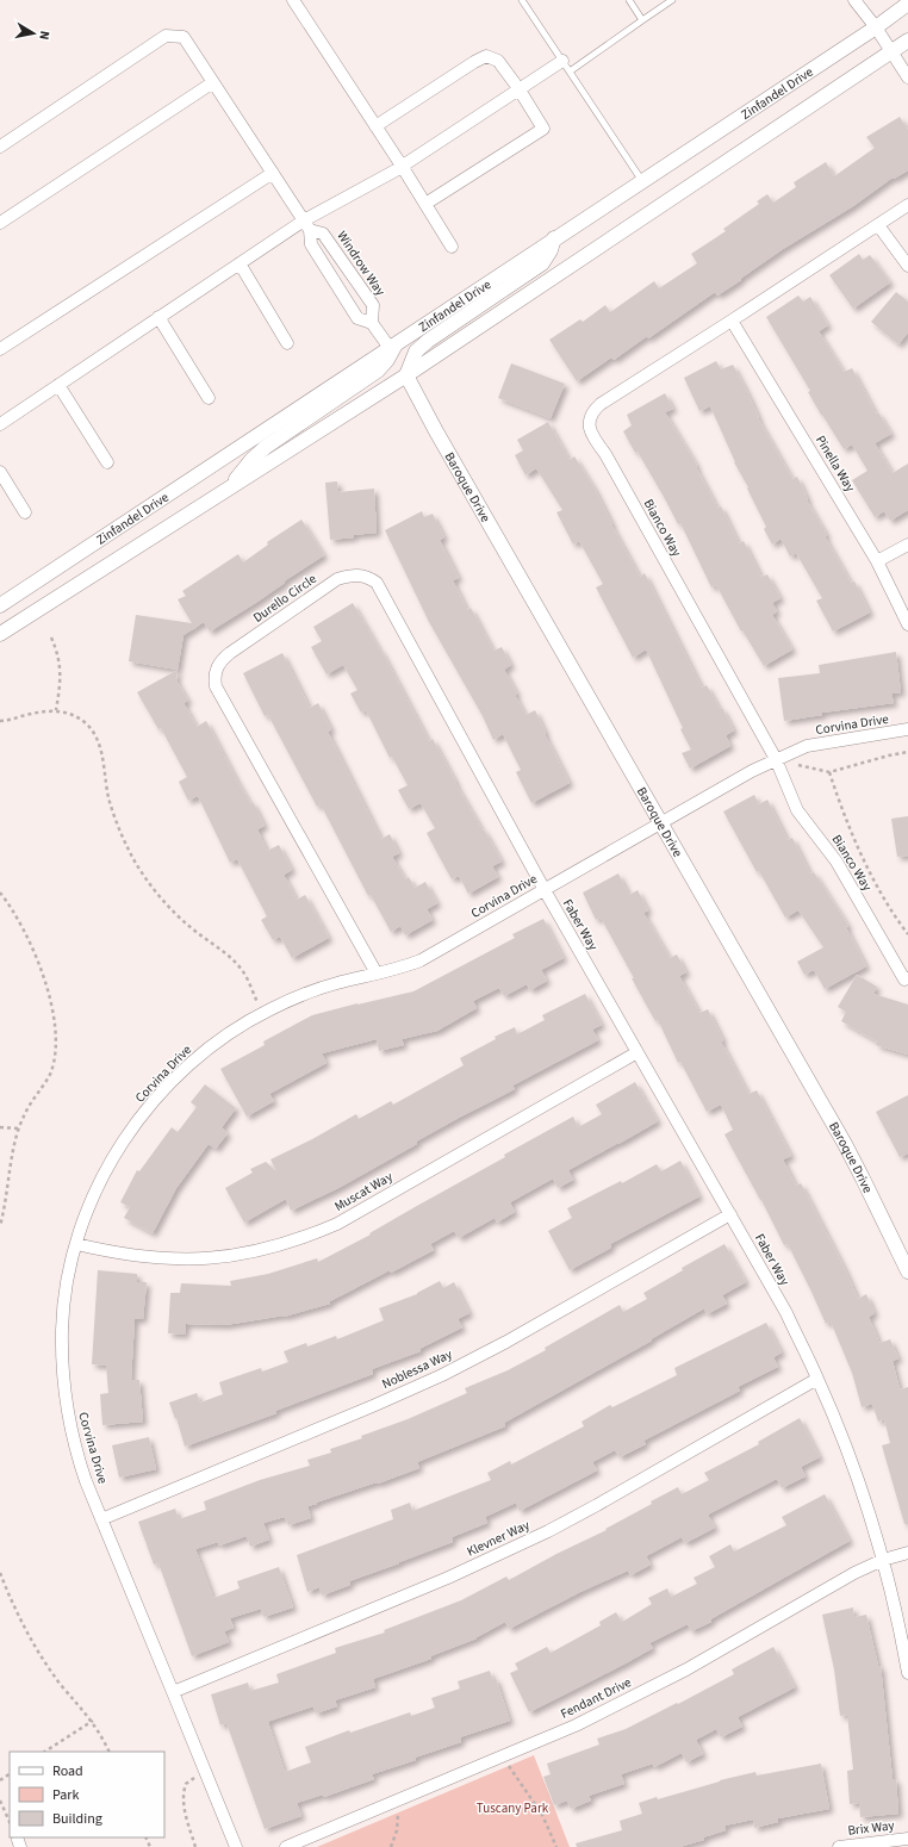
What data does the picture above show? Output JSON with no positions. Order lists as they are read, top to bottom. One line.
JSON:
{"streets":{"street":["Zinfandel Drive","Windrow Way","Pinella Way","Baroque Drive","Bianco Way","Durello Circle","Corvina Drive","Faber Way","Muscat Way","Noblessa Way","Klevner Way","Fendant Drive","Brix Way"]},"crossings":[["Zinfandel Drive","Baroque Drive"],["Pinella Way","Bianco Way"],["Baroque Drive","Corvina Drive"],["Bianco Way","Corvina Drive"],["Durello Circle","Corvina Drive"],["Durello Circle","Faber Way"],["Corvina Drive","Faber Way"],["Corvina Drive","Muscat Way"],["Corvina Drive","Noblessa Way"],["Corvina Drive","Klevner Way"],["Faber Way","Muscat Way"],["Faber Way","Noblessa Way"],["Faber Way","Klevner Way"],["Faber Way","Fendant Drive"]],"parks":["Tuscany Park"],"legend":["Road","Park","Building"],"north":"right"}
